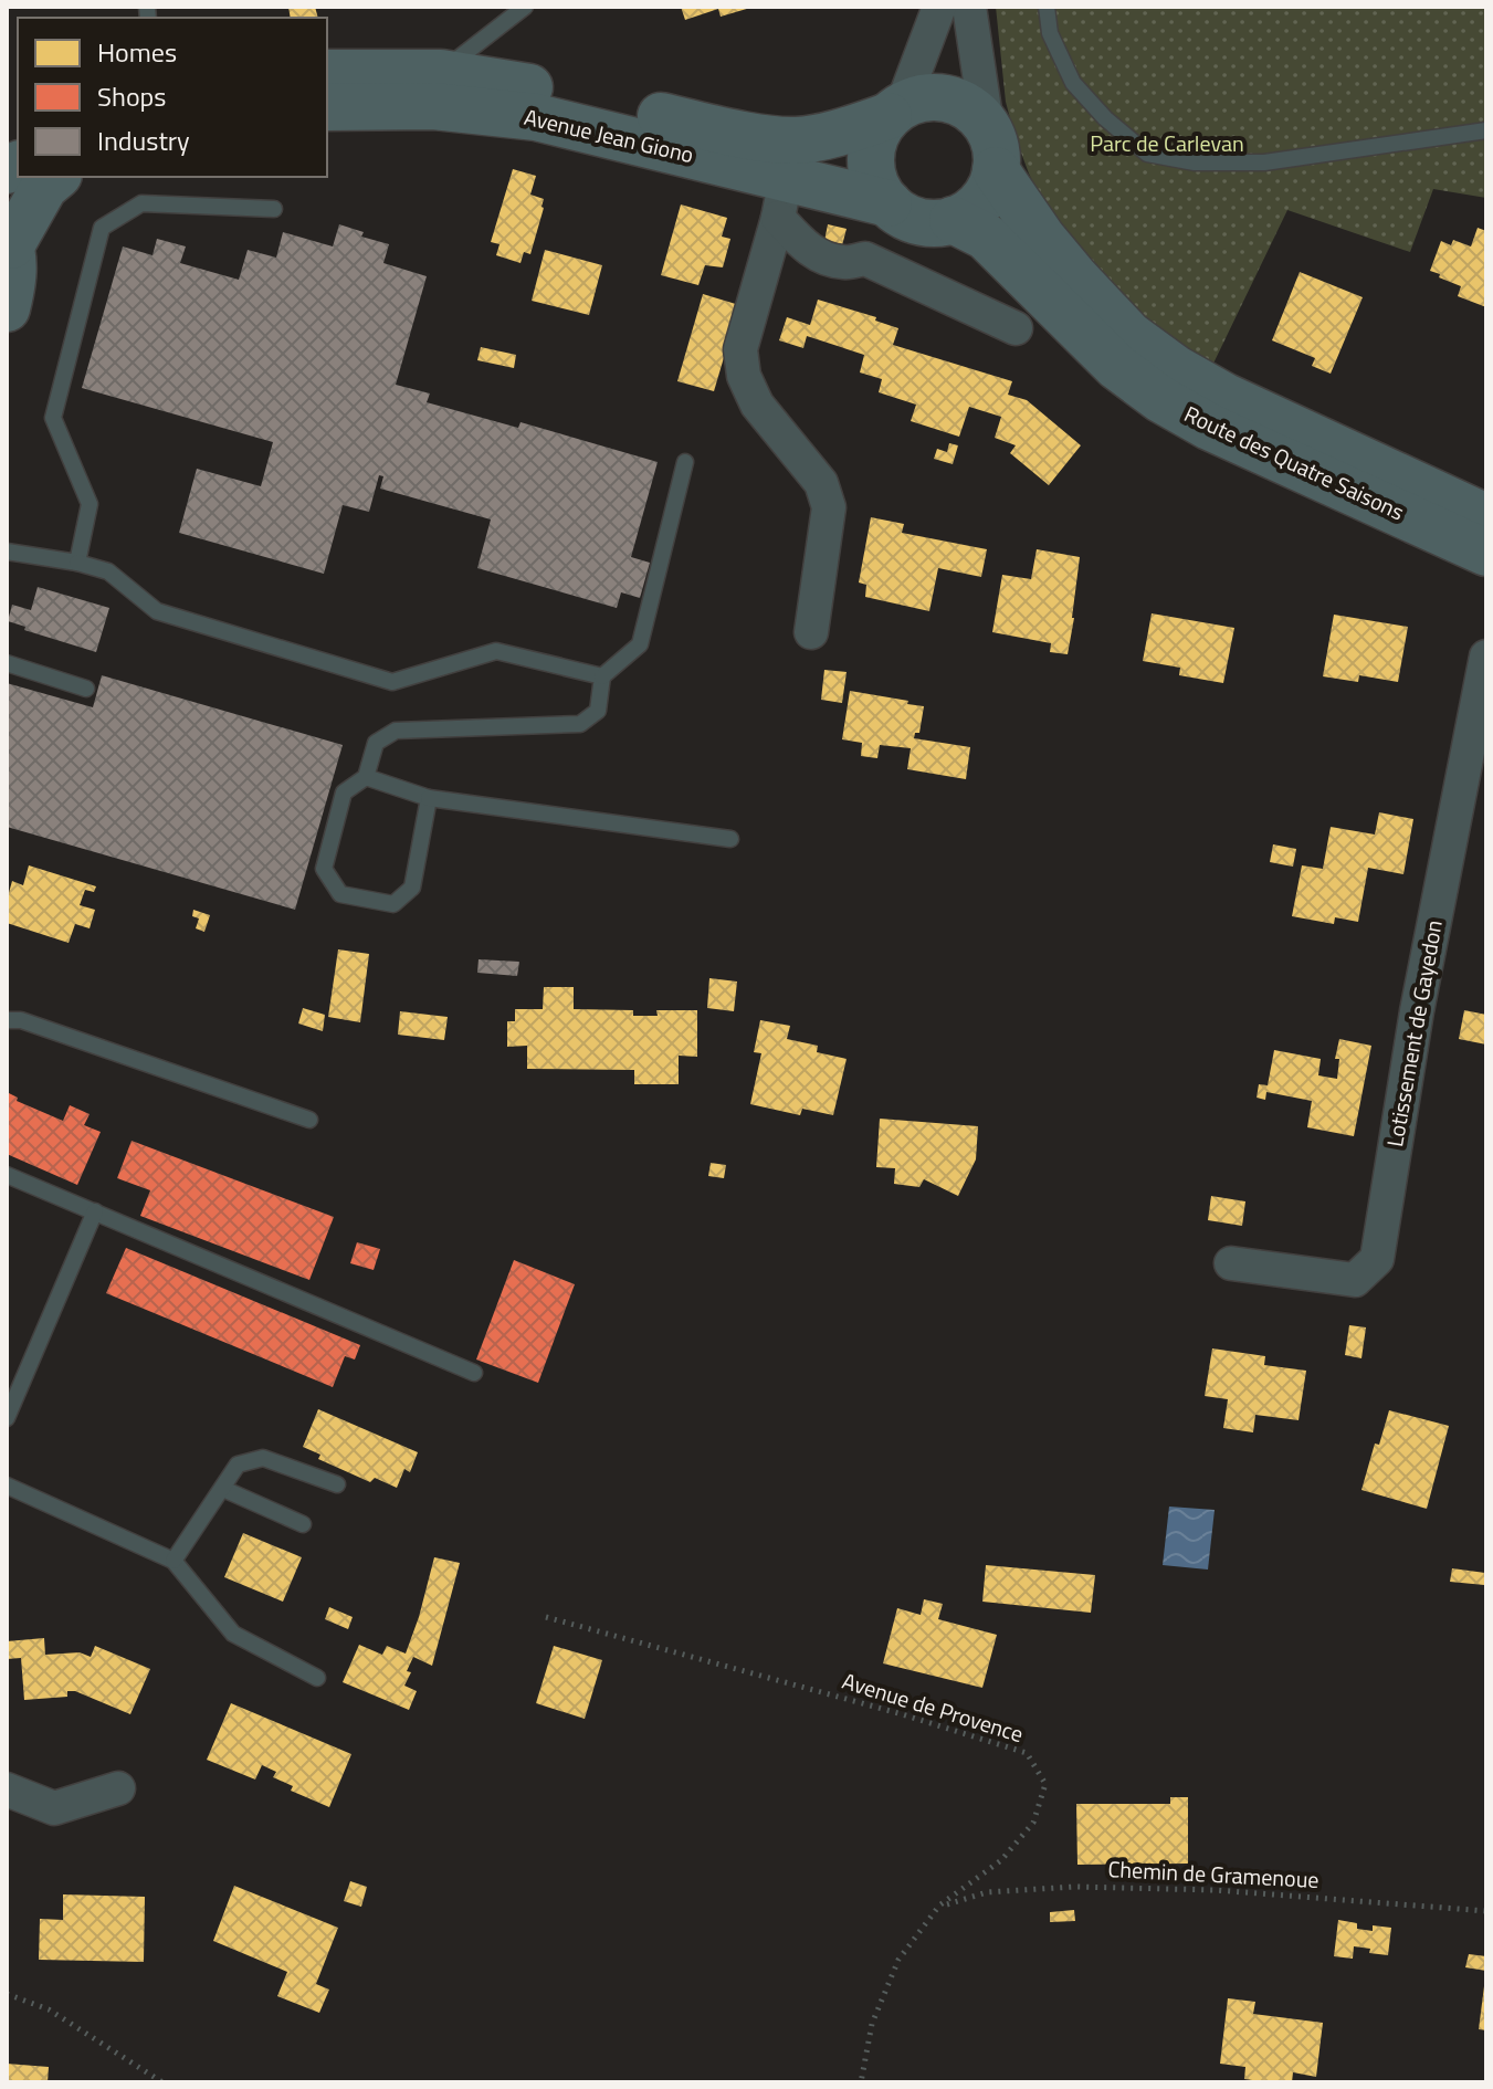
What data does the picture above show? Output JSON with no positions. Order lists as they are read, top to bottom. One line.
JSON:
{"streets":{"main road":["Avenue Jean Giono","Route des Quatre Saisons"],"street":["Lotissement de Gayedon"],"path":["Avenue de Provence","Chemin de Gramenoue"]},"crossings":[["Avenue Jean Giono","Route des Quatre Saisons"],["Avenue de Provence","Chemin de Gramenoue"]],"parks":["Parc de Carlevan"],"legend":["Homes","Shops","Industry"]}
